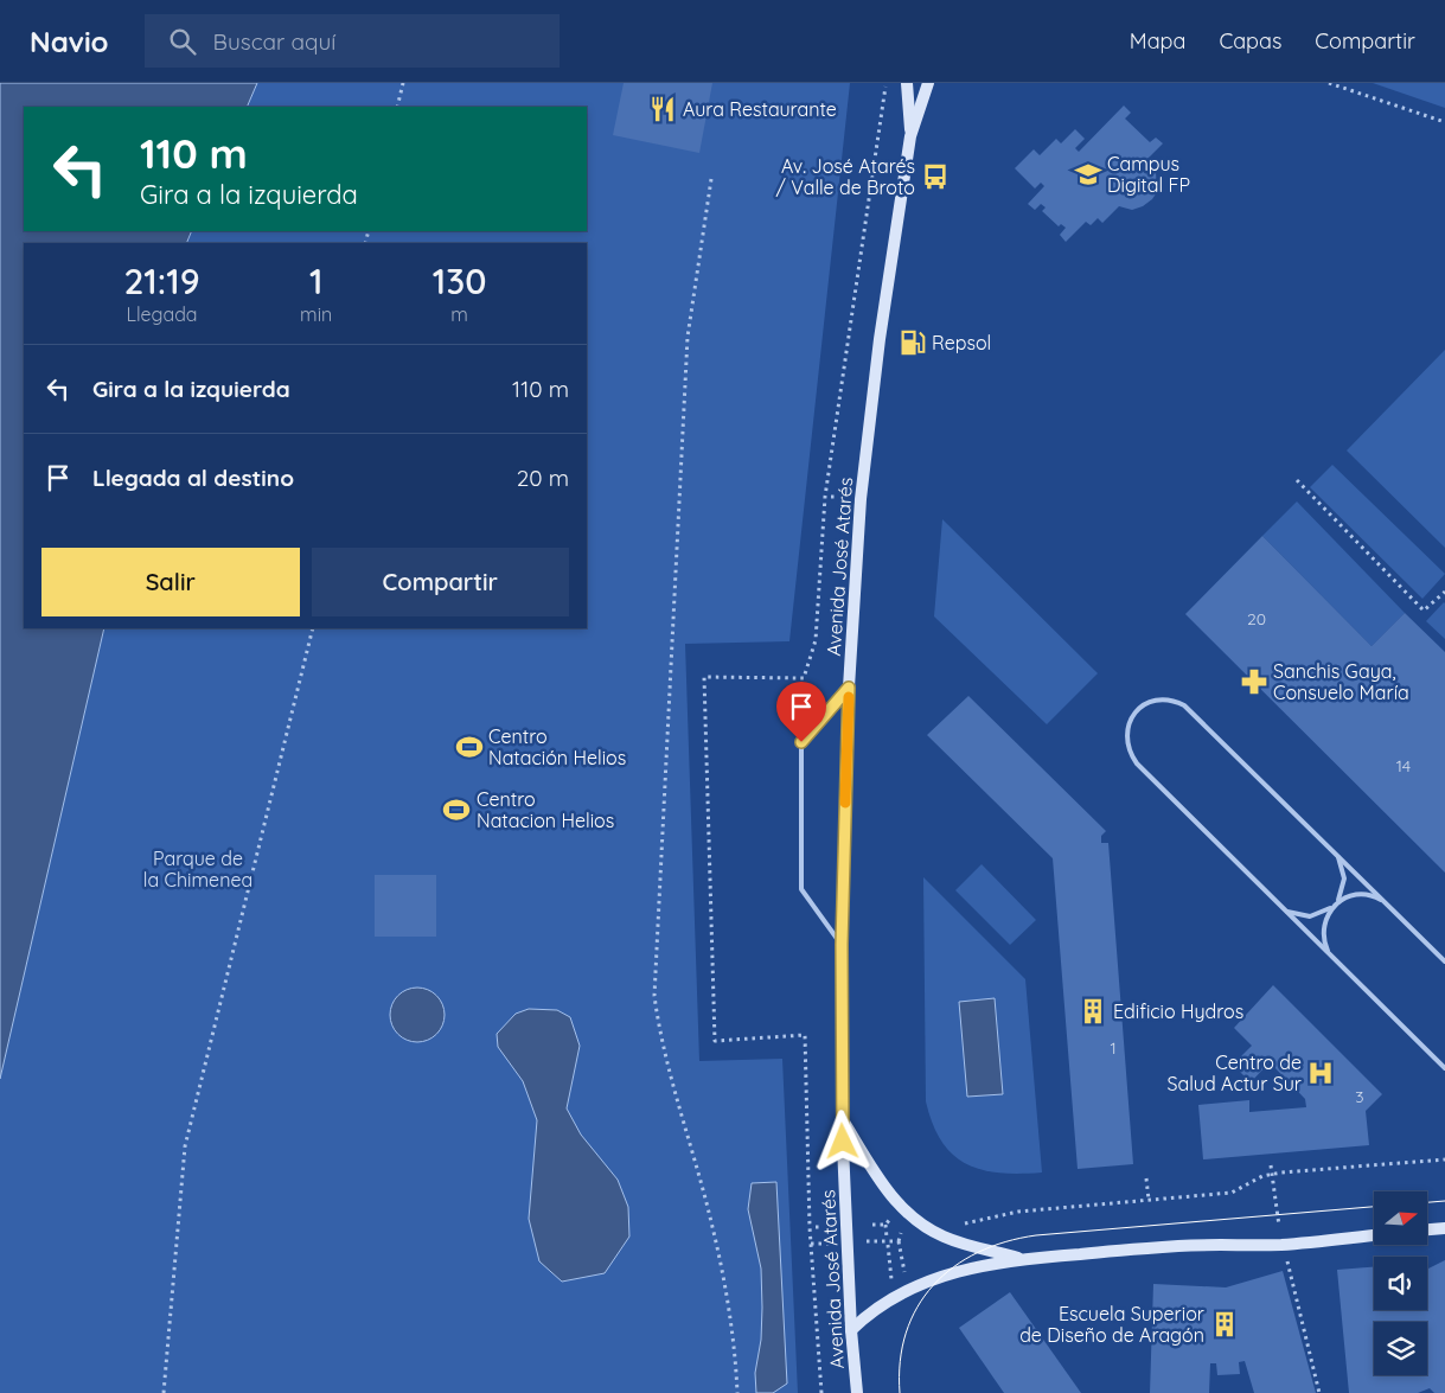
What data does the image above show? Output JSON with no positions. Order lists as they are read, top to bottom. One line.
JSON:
{"streets":{"main road":["Avenida José Atarés"]},"parks":["Parque de la Chimenea"],"places":{"restaurant":["Aura Restaurante"],"school or university":["Campus Digital FP"],"bus stop":["Av. José Atarés / Valle de Broto"],"fuel station":["Repsol"],"pharmacy":["Sanchis Gaya, Consuelo María"],"sports":["Centro Natación Helios","Centro Natacion Helios"],"building":["Edificio Hydros","Escuela Superior de Diseño de Aragón"],"hospital":["Centro de Salud Actur Sur"]},"house_numbers":["20","14","1","3"],"north":"right","page":{"header":"Navio","search":"Buscar aquí","nav":["Mapa","Capas","Compartir"],"turn":["110 m","Gira a la izquierda"],"eta":["21:19","Llegada","1","min","130","m"],"list":[{"name":"Gira a la izquierda","value":"110 m"},{"name":"Llegada al destino","value":"20 m"}],"buttons":["Salir","Compartir"]}}
